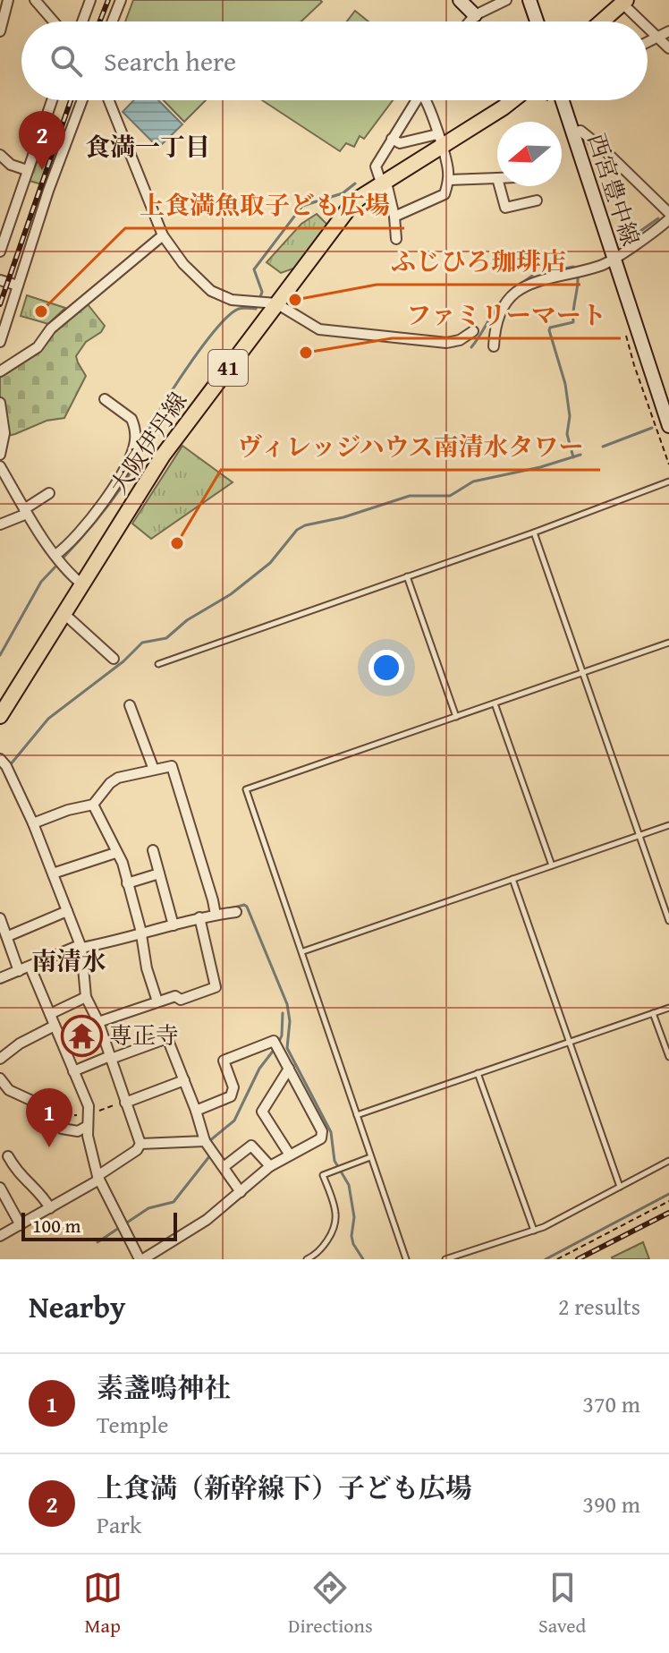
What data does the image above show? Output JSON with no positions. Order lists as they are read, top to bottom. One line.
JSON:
{"streets":{"main road":["西宮豊中線","41","大阪伊丹線"]},"districts":["食満一丁目","南清水"],"places":{"other":["ふじひろ珈琲店","上食満魚取子ども広場","ファミリーマート","ヴィレッジハウス南清水タワー"],"temple":["専正寺"]},"scale_bar":"100 m","north":"left","page":{"search":"Search here","pins":["2","1"],"scale":"100 m","heading":["Nearby","2 results"],"list":[{"mark":"1","name":"素盞嗚神社","note":"Temple","value":"370 m"},{"mark":"2","name":"上食満（新幹線下）子ども広場","note":"Park","value":"390 m"}],"nav":["Map","Directions","Saved"]}}
